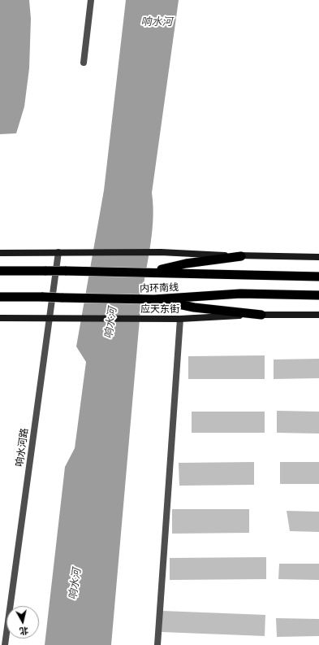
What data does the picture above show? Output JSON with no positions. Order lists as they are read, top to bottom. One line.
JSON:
{"streets":{"highway":["内环南线"],"main road":["应天东街"],"street":["响水河路"]},"crossings":[["应天东街","响水河路"]],"water":["响水河"],"north":"bottom"}
